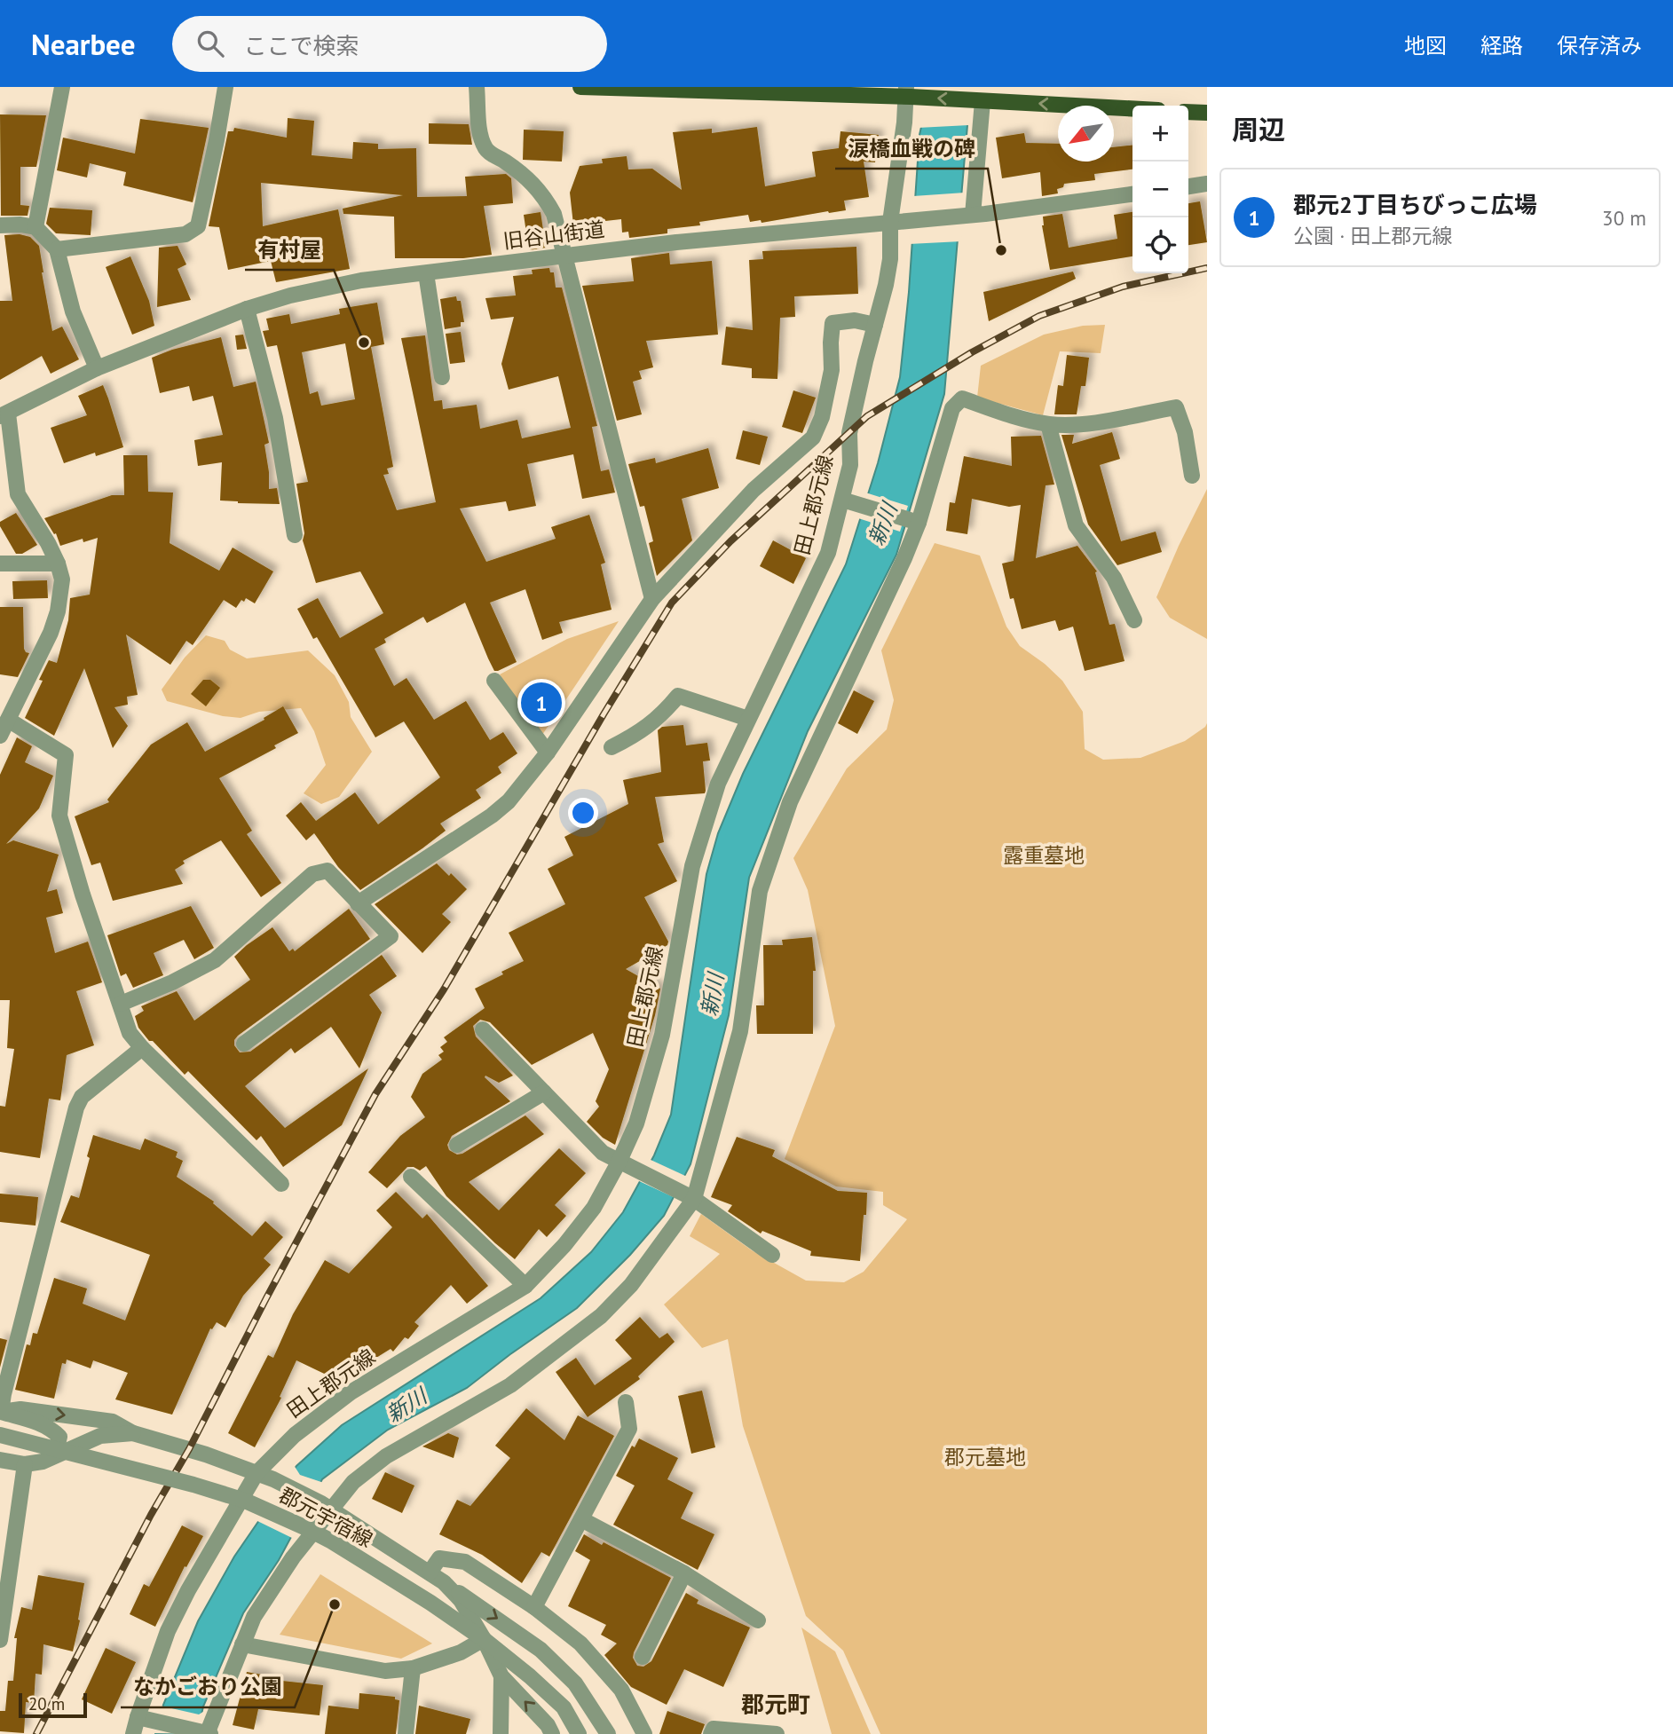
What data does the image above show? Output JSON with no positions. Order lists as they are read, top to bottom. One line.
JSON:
{"streets":{"street":["旧谷山街道","田上郡元線","郡元宇宿線"]},"crossings":[["旧谷山街道","田上郡元線"]],"districts":["郡元町"],"water":["新川"],"parks":["露重墓地","郡元墓地"],"places":["涙橋血戦の碑","有村屋","なかごおり公園"],"scale_bar":"20 m","north":"bottom left","page":{"header":"Nearbee","search":"ここで検索","nav":["地図","経路","保存済み"],"heading":"周辺","map_buttons":["+","−"],"list":[{"mark":"1","name":"郡元2丁目ちびっこ広場","note":"公園 · 田上郡元線","value":"30 m"}],"pins":"1","scale":"20 m"}}
